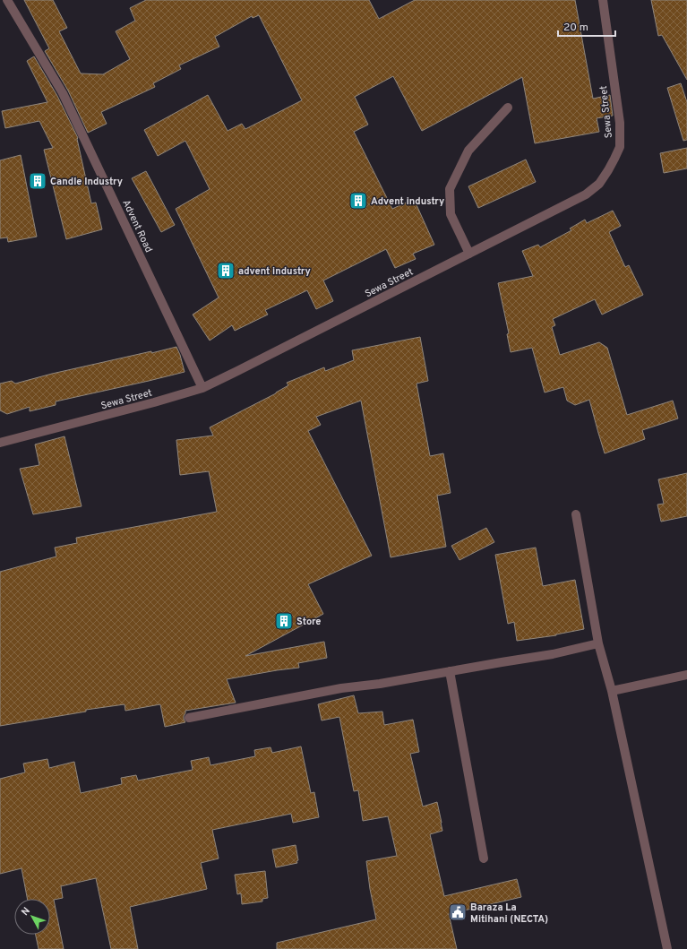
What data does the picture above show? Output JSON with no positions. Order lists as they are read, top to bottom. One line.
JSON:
{"streets":{"street":["Sewa Street","Advent Road"]},"crossings":[["Sewa Street","Advent Road"]],"places":{"building":["Candle Industry","Advent industry","advent industry","Store"],"public building":["Baraza La Mitihani (NECTA)"]},"scale_bar":"20 m","north":"top left"}
